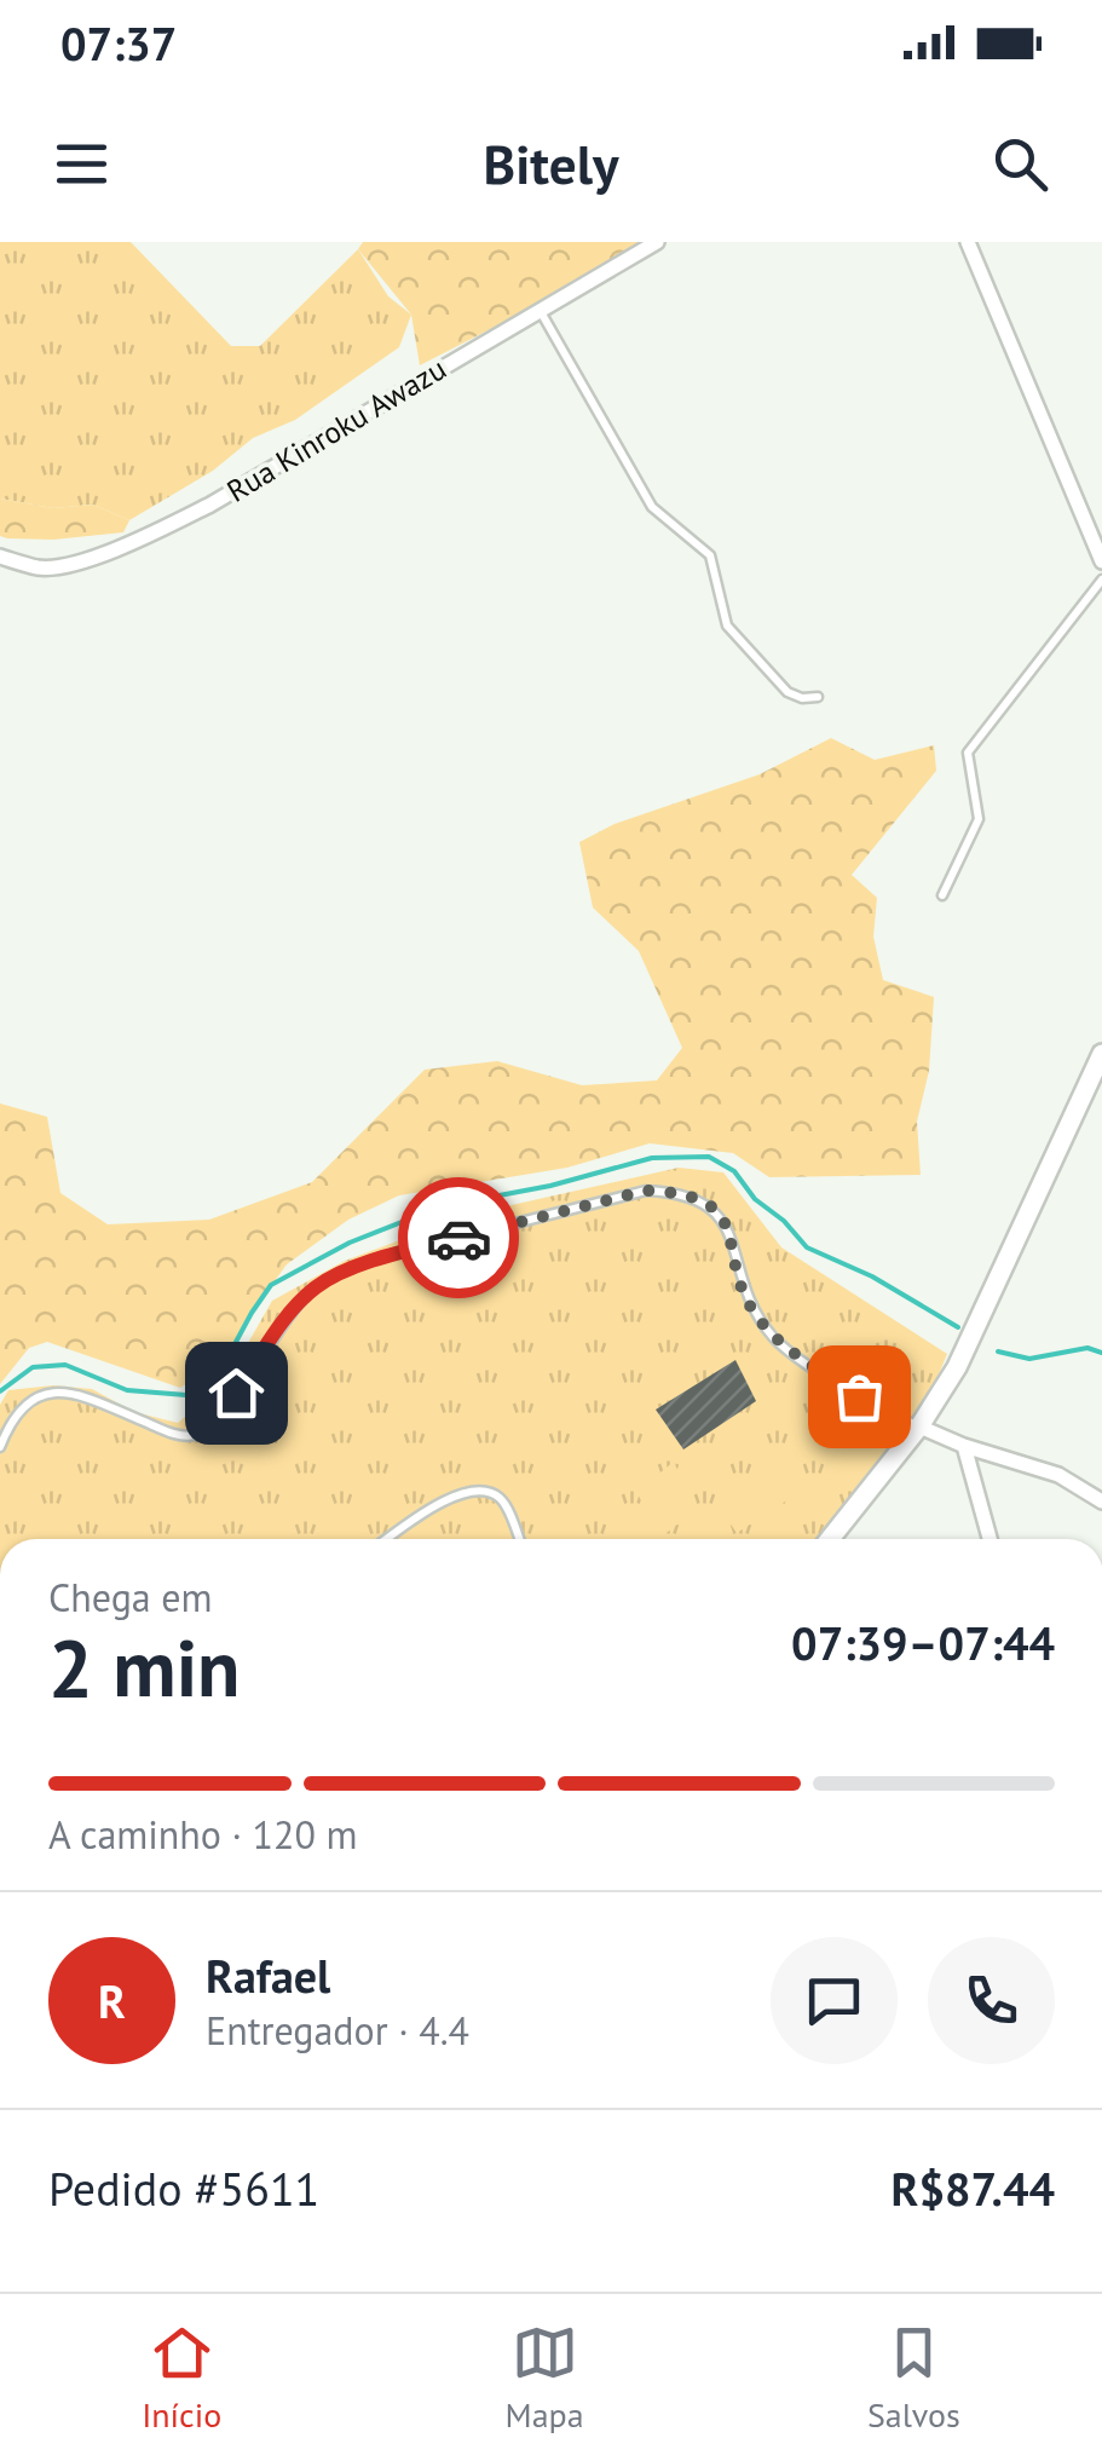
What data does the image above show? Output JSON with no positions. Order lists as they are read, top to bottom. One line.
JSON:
{"streets":{"street":["Rua Kinroku Awazu"]},"page":{"status":"07:37","header":"Bitely","heading":["2 min","Chega em","07:39–07:44"],"panel":["Rafael","Entregador · 4.4","Pedido #5611","R$87.44"],"bar":"A caminho · 120 m","round":"R","tabs":["Início","Mapa","Salvos"]}}
